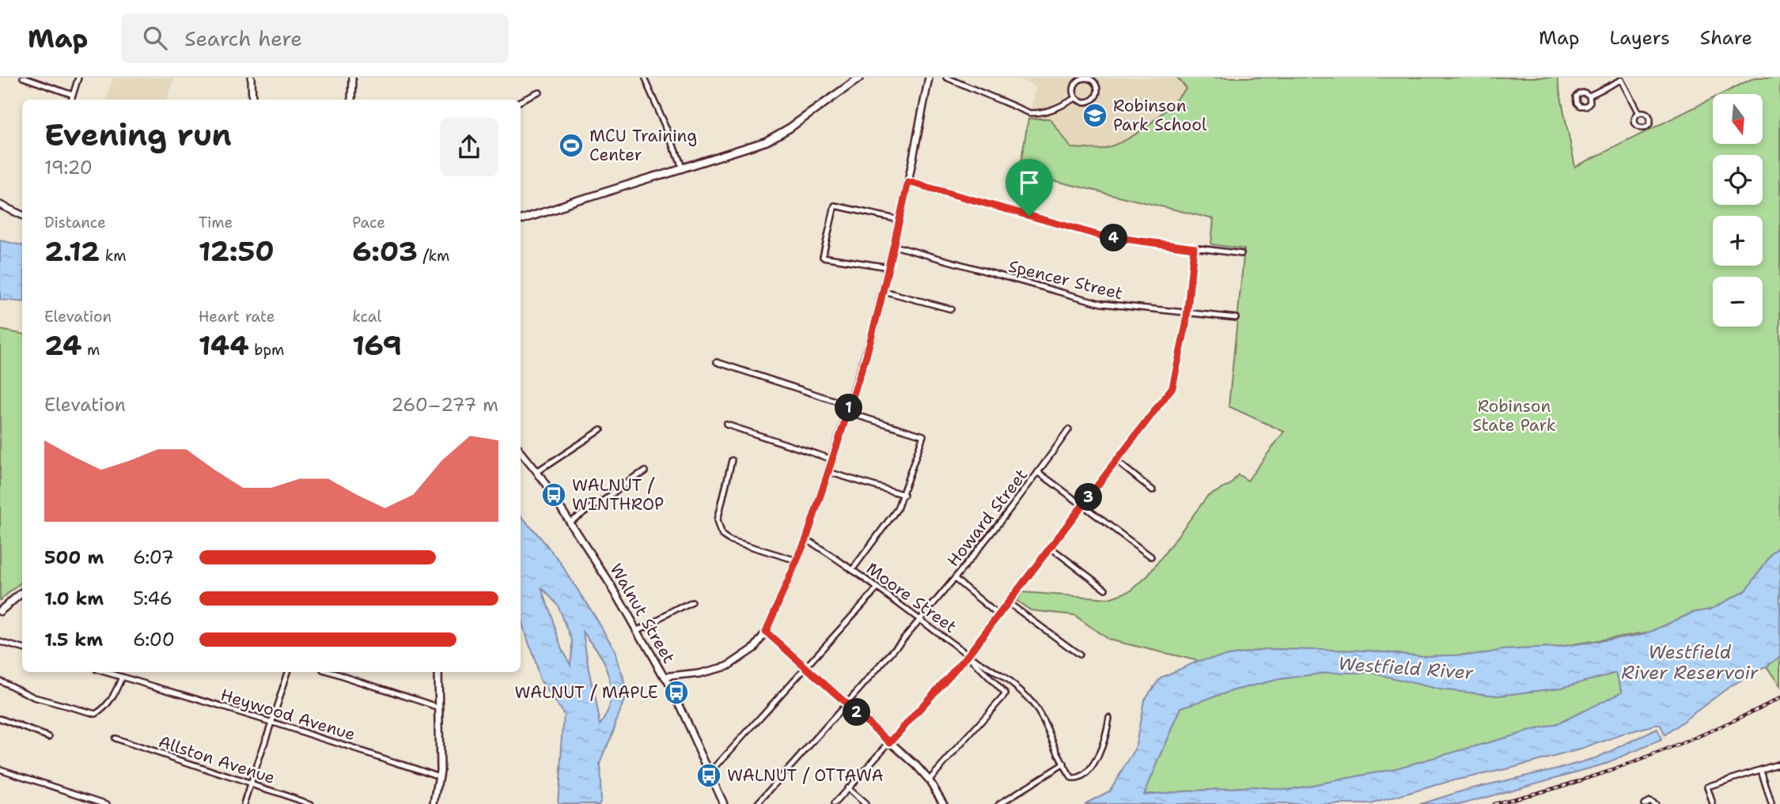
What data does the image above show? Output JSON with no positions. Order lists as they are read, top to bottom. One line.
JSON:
{"streets":{"main road":["Walnut Street"],"street":["Spencer Street","Howard Street","Moore Street","Heywood Avenue","Allston Avenue"]},"crossings":[["Howard Street","Moore Street"]],"water":["Westfield River Reservoir","Westfield River"],"parks":["Robinson State Park"],"places":{"school or university":["Robinson Park School"],"sports":["MCU Training Center"],"bus stop":["WALNUT / WINTHROP","WALNUT / MAPLE","WALNUT / OTTAWA"]},"north":"bottom","page":{"header":"Map","search":"Search here","nav":["Map","Layers","Share"],"map_buttons":["+","−"],"heading":["Evening run","19:20"],"stats":[["Distance","2.12 km"],["Time","12:50"],["Pace","6:03 /km"],["Elevation","24 m"],["Heart rate","144 bpm"],["kcal","169"]],"pins":["4","1","3","2"],"chart":["Elevation","260–277 m"],"list":[{"name":"500 m","note":"6:07"},{"name":"1.0 km","note":"5:46"},{"name":"1.5 km","note":"6:00"}]}}
